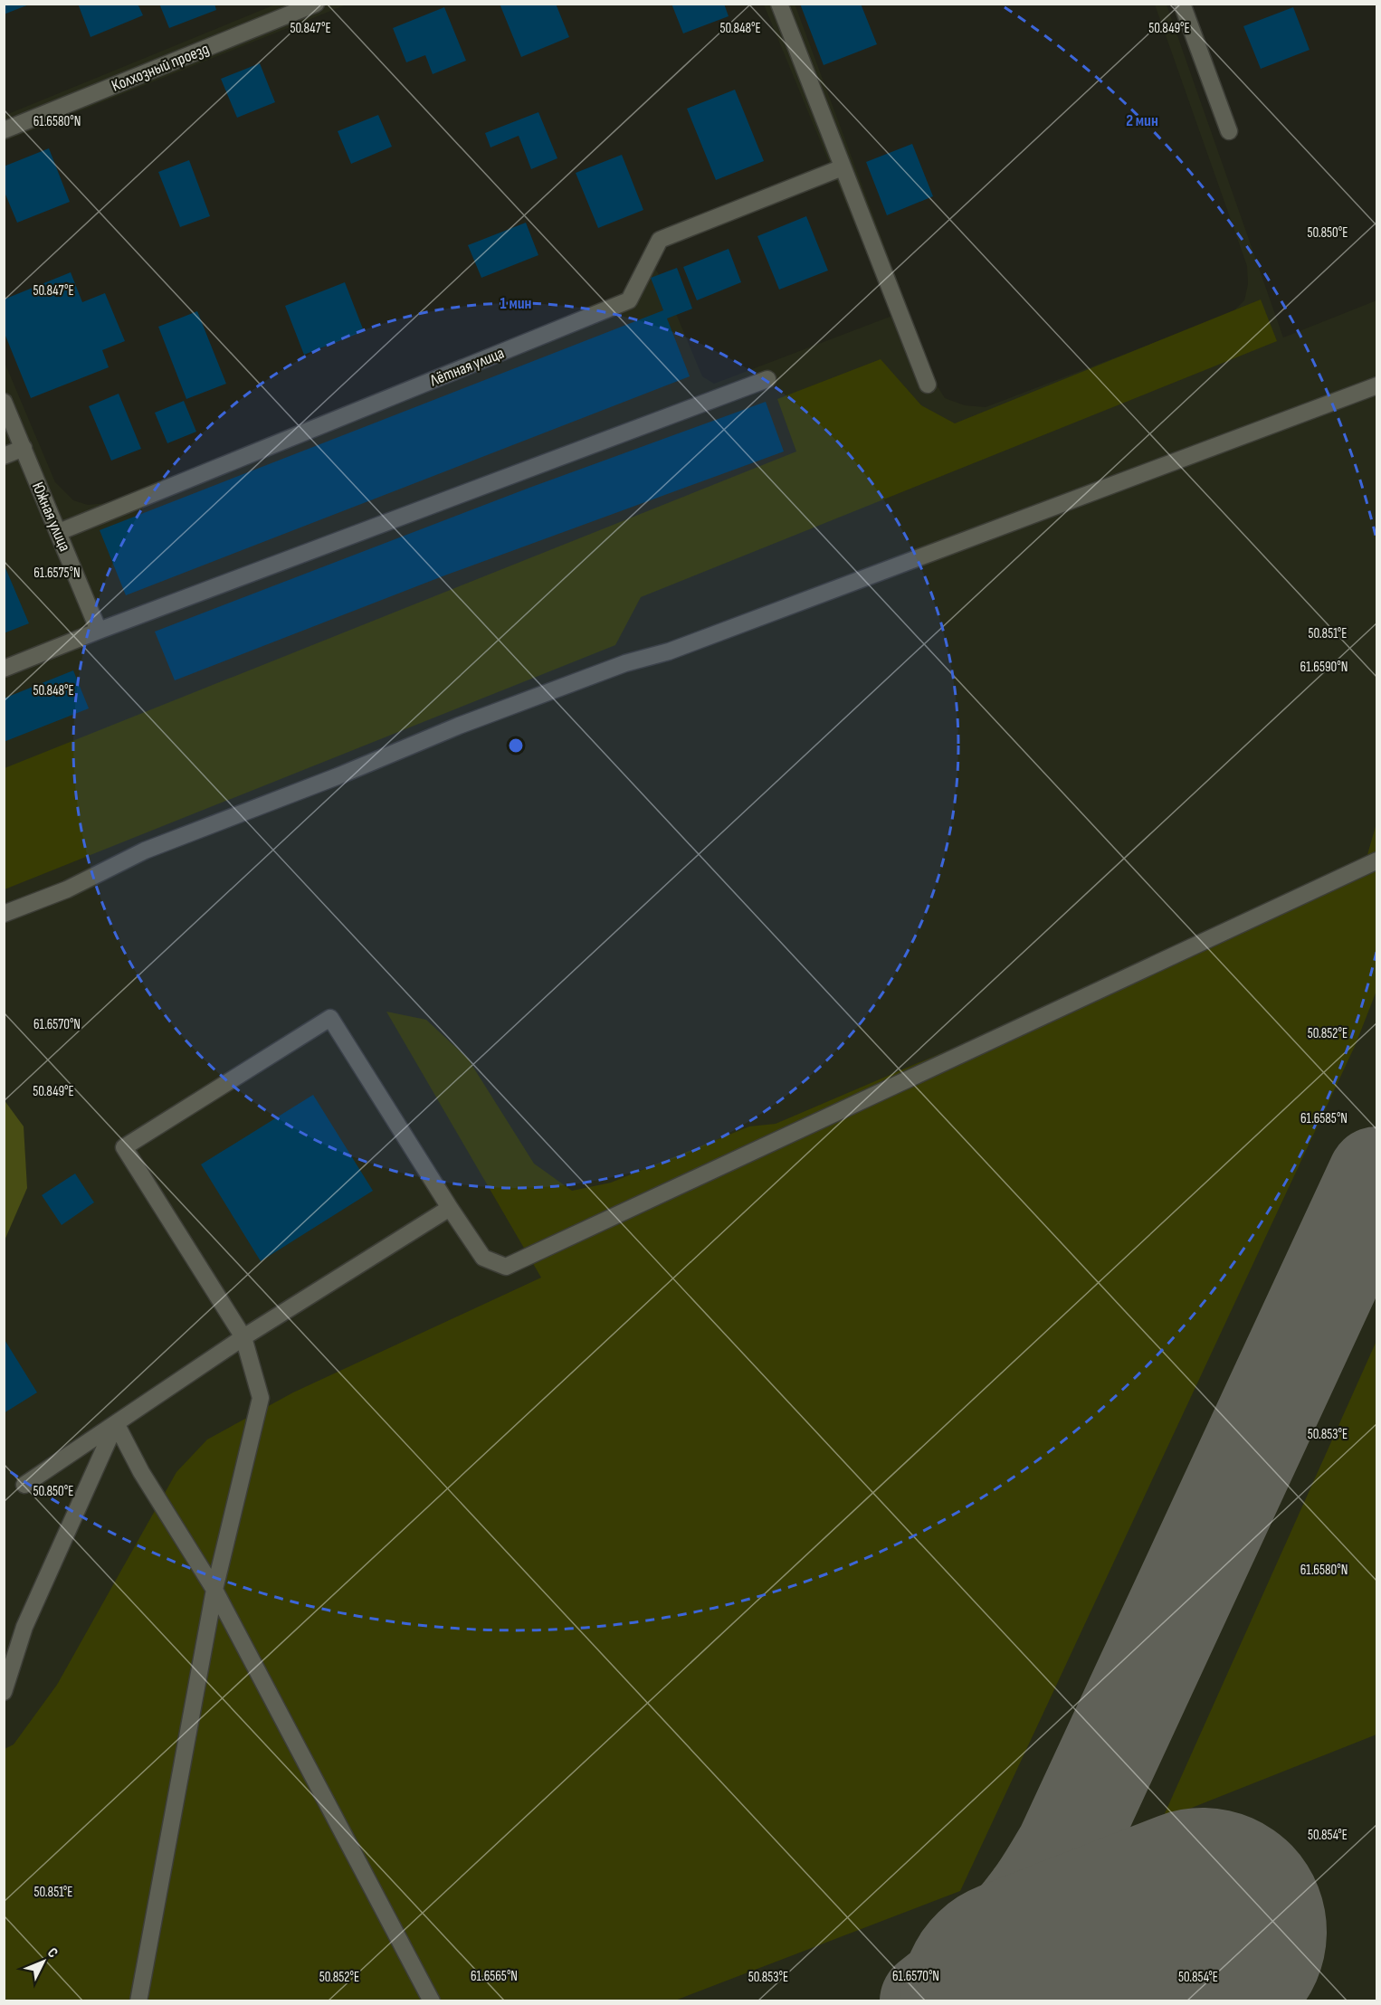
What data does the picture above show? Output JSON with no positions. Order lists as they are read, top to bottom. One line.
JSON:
{"streets":{"street":["Колхозный проезд","Лётная улица","Южная улица"]},"crossings":[["Лётная улица","Южная улица"]],"north":"top right","coordinates":["50.847°E","50.848°E","50.849°E","61.6580°N","50.850°E","61.6575°N","50.851°E","61.6590°N","61.6570°N","50.852°E","61.6585°N","50.853°E","50.854°E","61.6565°N"],"rings":["2 мин","1 мин"]}
